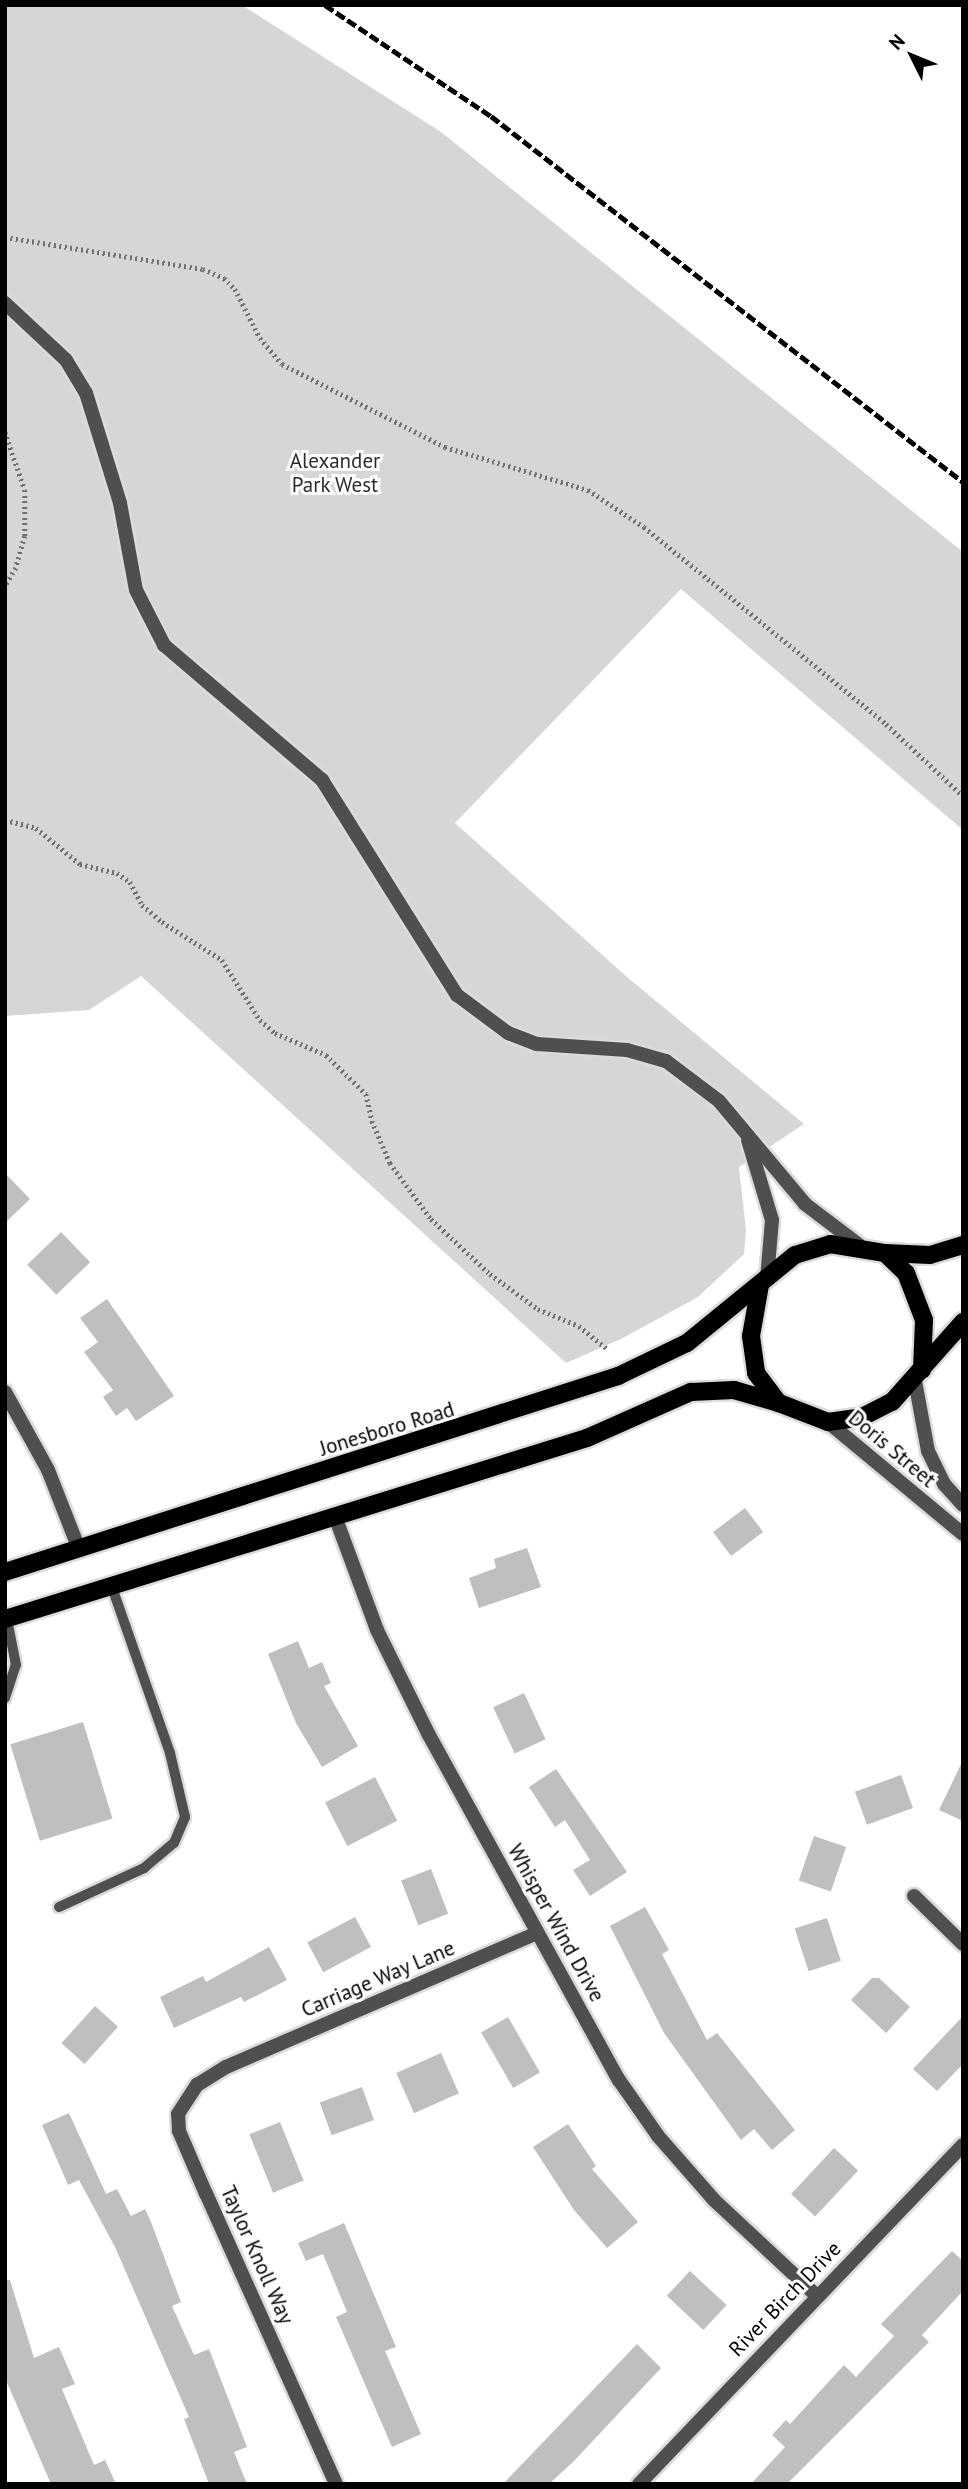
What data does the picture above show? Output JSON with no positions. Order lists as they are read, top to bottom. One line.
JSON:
{"streets":{"main road":["Jonesboro Road"],"street":["Doris Street","Whisper Wind Drive","Carriage Way Lane","Taylor Knoll Way","River Birch Drive"]},"crossings":[["Jonesboro Road","Doris Street"],["Whisper Wind Drive","Carriage Way Lane"],["Whisper Wind Drive","River Birch Drive"],["Carriage Way Lane","Taylor Knoll Way"]],"parks":["Alexander Park West"],"north":"top left"}
